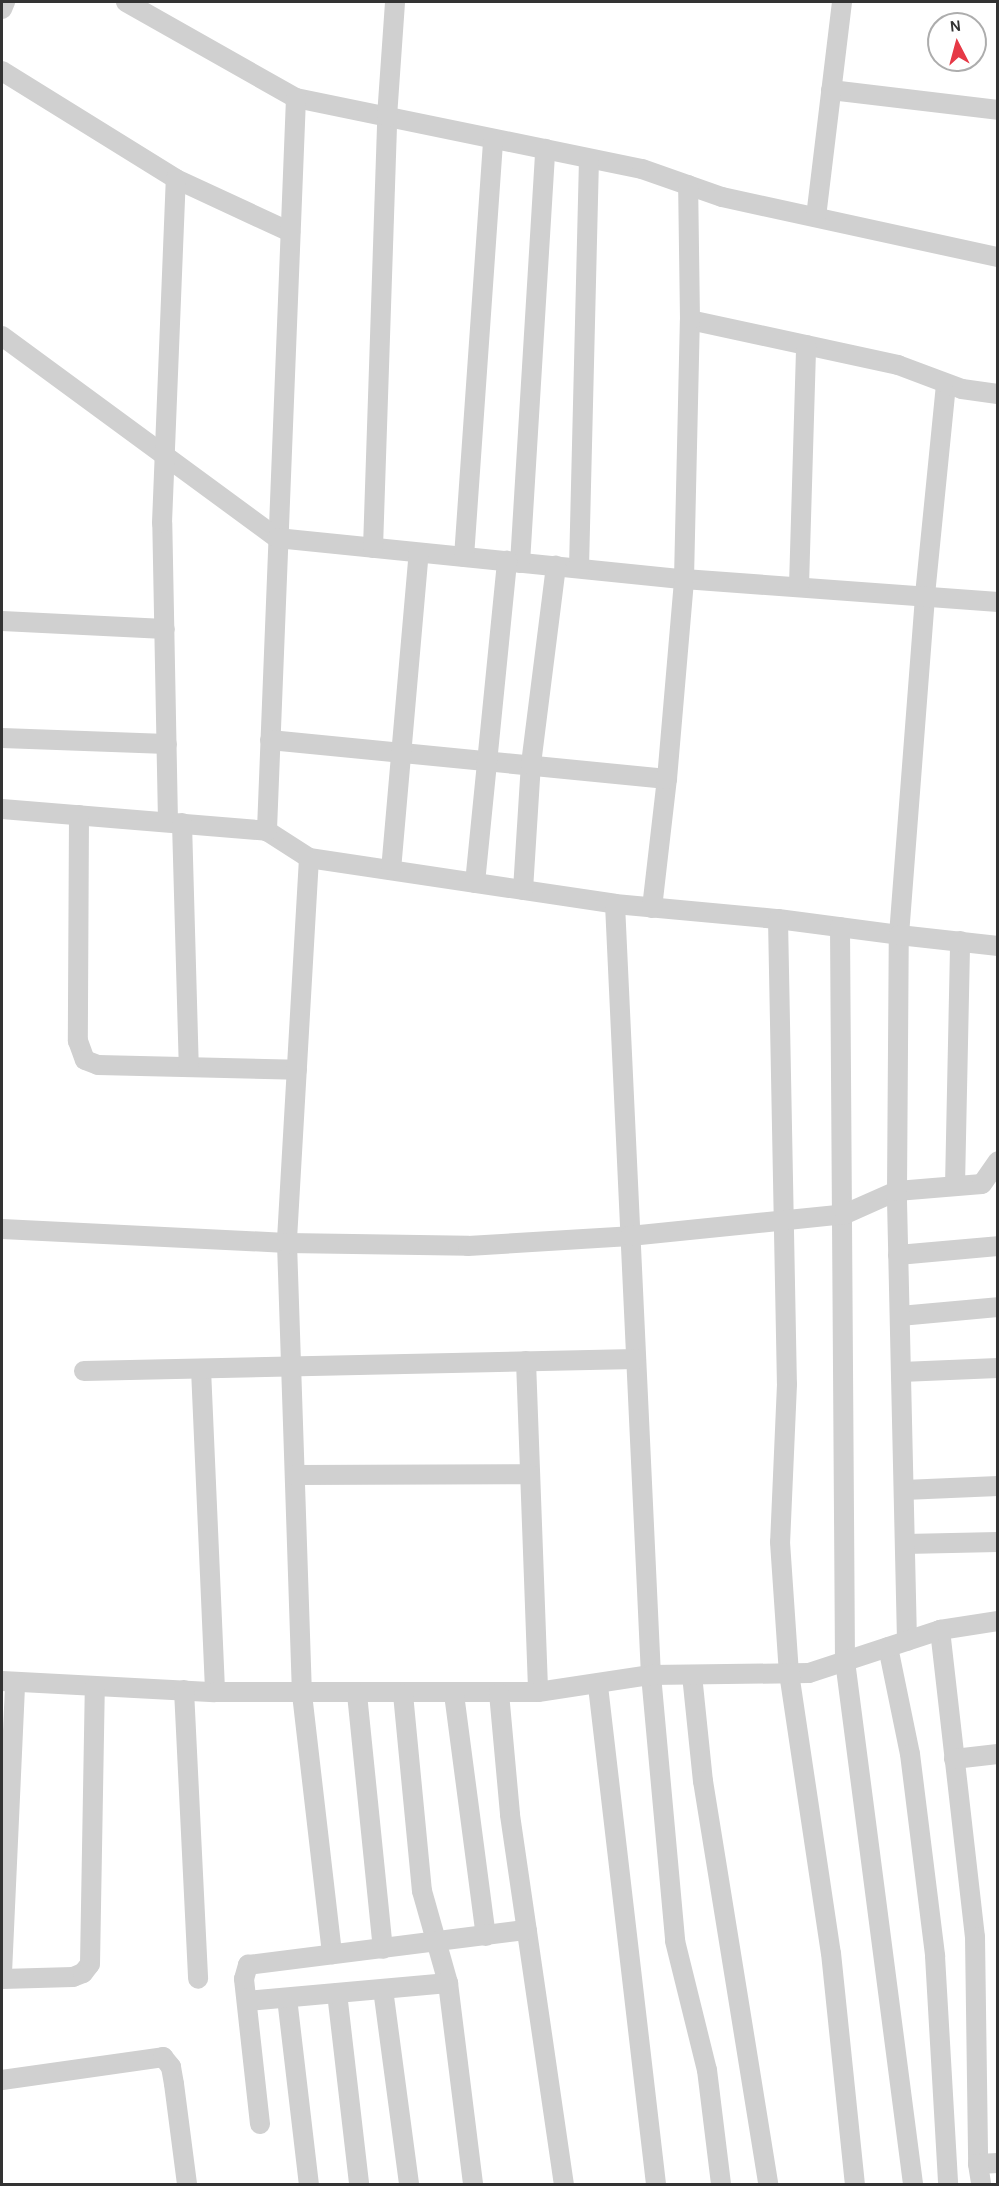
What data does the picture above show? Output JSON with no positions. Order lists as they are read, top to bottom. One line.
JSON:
{"north":"top"}
